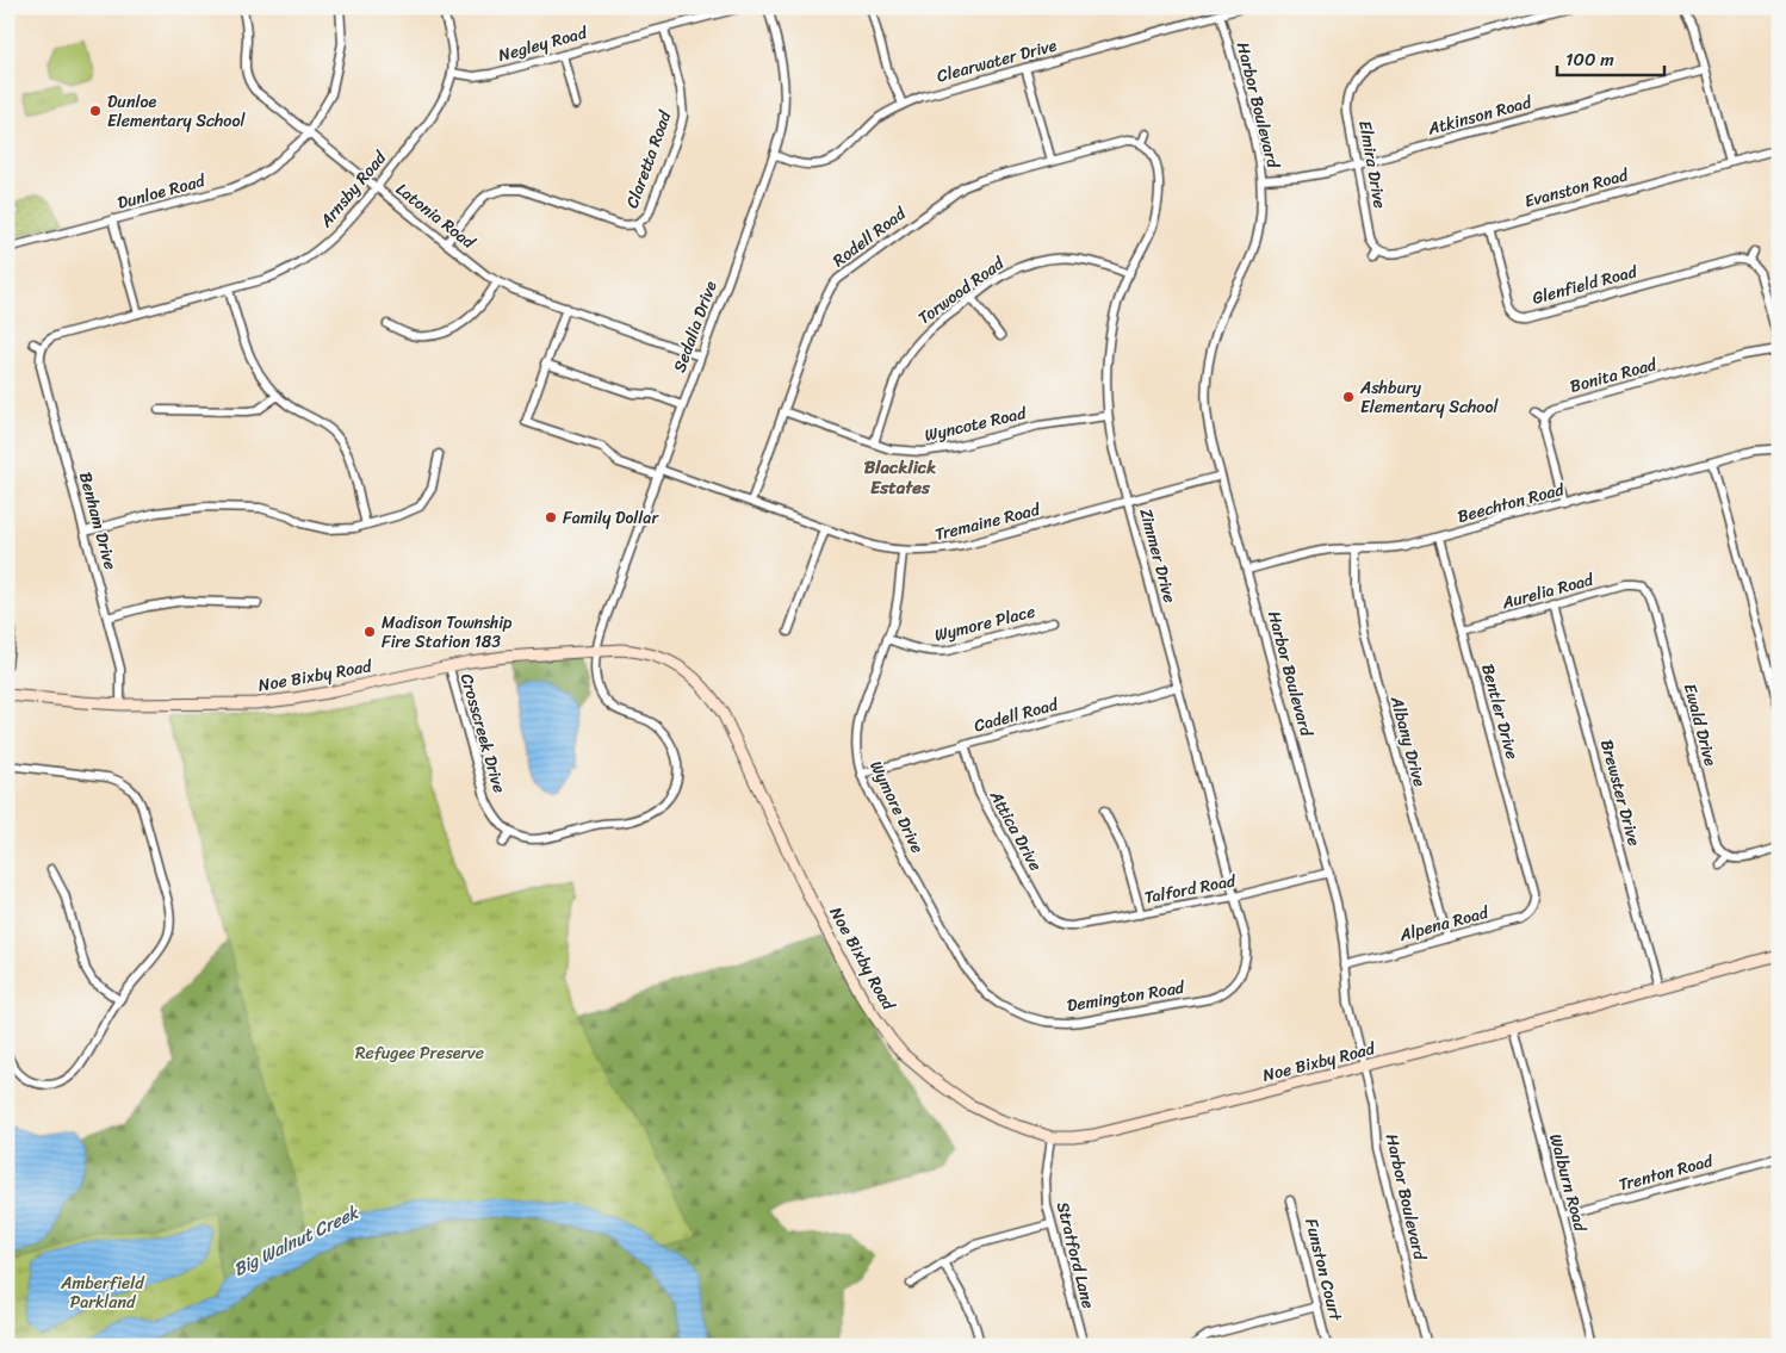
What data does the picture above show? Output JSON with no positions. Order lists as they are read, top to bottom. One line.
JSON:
{"streets":{"street":["Negley Road","Clearwater Drive","Harbor Boulevard","Atkinson Road","Claretta Road","Elmira Drive","Evanston Road","Arnsby Road","Dunloe Road","Latonia Road","Rodell Road","Glenfield Road","Torwood Road","Sedalia Drive","Bonita Road","Wyncote Road","Beechton Road","Benham Drive","Tremaine Road","Zimmer Drive","Aurelia Road","Wymore Place","Noe Bixby Road","Bentler Drive","Cadell Road","Ewald Drive","Crosscreek Drive","Albany Drive","Brewster Drive","Wymore Drive","Attica Drive","Talford Road","Alpena Road","Demington Road","Trenton Road","Walburn Road","Stratford Lane","Funston Court"]},"crossings":[["Negley Road","Claretta Road"],["Negley Road","Arnsby Road"],["Clearwater Drive","Harbor Boulevard"],["Clearwater Drive","Sedalia Drive"],["Harbor Boulevard","Atkinson Road"],["Harbor Boulevard","Beechton Road"],["Harbor Boulevard","Tremaine Road"],["Harbor Boulevard","Noe Bixby Road"],["Harbor Boulevard","Talford Road"],["Harbor Boulevard","Alpena Road"],["Atkinson Road","Elmira Drive"],["Claretta Road","Latonia Road"],["Elmira Drive","Evanston Road"],["Evanston Road","Glenfield Road"],["Arnsby Road","Latonia Road"],["Arnsby Road","Benham Drive"],["Dunloe Road","Latonia Road"],["Latonia Road","Sedalia Drive"],["Rodell Road","Wyncote Road"],["Rodell Road","Tremaine Road"],["Rodell Road","Zimmer Drive"],["Torwood Road","Wyncote Road"],["Torwood Road","Zimmer Drive"],["Sedalia Drive","Tremaine Road"],["Sedalia Drive","Noe Bixby Road"],["Wyncote Road","Zimmer Drive"],["Beechton Road","Bentler Drive"],["Beechton Road","Albany Drive"],["Benham Drive","Noe Bixby Road"],["Tremaine Road","Zimmer Drive"],["Tremaine Road","Wymore Drive"],["Zimmer Drive","Cadell Road"],["Zimmer Drive","Talford Road"],["Zimmer Drive","Demington Road"],["Aurelia Road","Bentler Drive"],["Aurelia Road","Ewald Drive"],["Aurelia Road","Brewster Drive"],["Wymore Place","Wymore Drive"],["Noe Bixby Road","Crosscreek Drive"],["Noe Bixby Road","Brewster Drive"],["Noe Bixby Road","Walburn Road"],["Noe Bixby Road","Stratford Lane"],["Bentler Drive","Alpena Road"],["Cadell Road","Wymore Drive"],["Cadell Road","Attica Drive"],["Albany Drive","Alpena Road"],["Wymore Drive","Demington Road"],["Attica Drive","Talford Road"],["Trenton Road","Walburn Road"]],"districts":["Blacklick Estates"],"water":["Big Walnut Creek"],"parks":["Refugee Preserve","Amberfield Parkland"],"places":["Dunloe Elementary School","Ashbury Elementary School","Family Dollar","Madison Township Fire Station 183"],"scale_bar":"100 m"}
